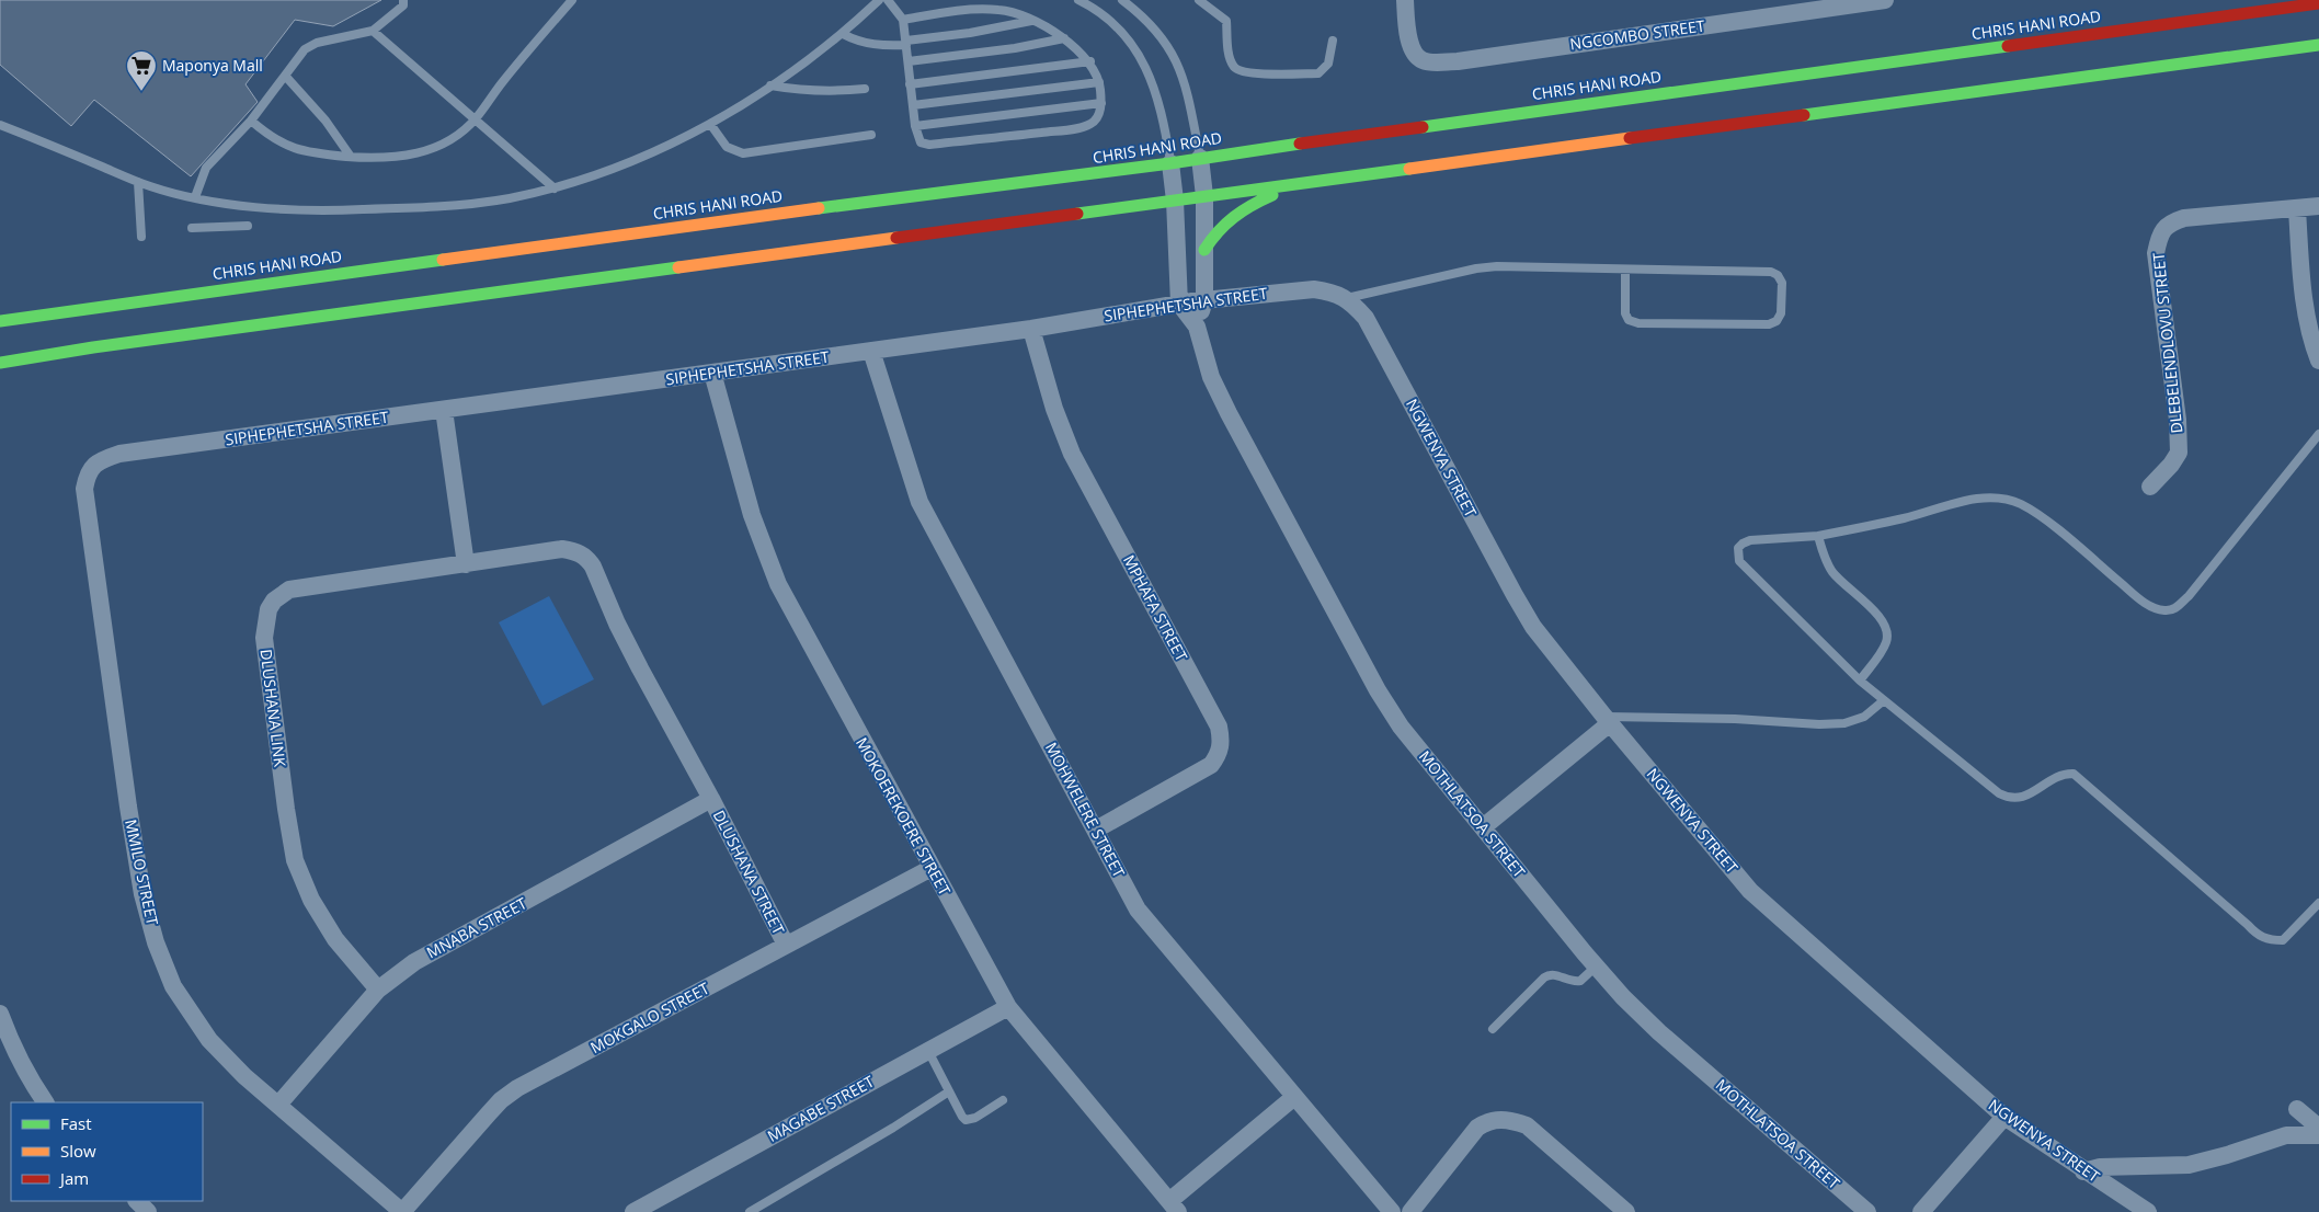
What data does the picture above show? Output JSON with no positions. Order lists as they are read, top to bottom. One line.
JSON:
{"streets":{"main road":["CHRIS HANI ROAD"],"street":["NGCOMBO STREET","SIPHEPHETSHA STREET","DLEBELENDLOVU STREET","NGWENYA STREET","MPHAFA STREET","DLUSHANA LINK","MOHWELERE STREET","MOTHLATSOA STREET","MOKOEREKOERE STREET","MMILO STREET","DLUSHANA STREET","MNABA STREET","MOKGALO STREET","MAGABE STREET"]},"crossings":[["SIPHEPHETSHA STREET","NGWENYA STREET"],["SIPHEPHETSHA STREET","MPHAFA STREET"],["SIPHEPHETSHA STREET","MOHWELERE STREET"],["SIPHEPHETSHA STREET","MOTHLATSOA STREET"],["SIPHEPHETSHA STREET","MOKOEREKOERE STREET"],["SIPHEPHETSHA STREET","MMILO STREET"],["MPHAFA STREET","MOHWELERE STREET"],["DLUSHANA LINK","DLUSHANA STREET"],["DLUSHANA LINK","MNABA STREET"],["MOKOEREKOERE STREET","MOKGALO STREET"],["MOKOEREKOERE STREET","MAGABE STREET"],["MMILO STREET","MNABA STREET"],["MMILO STREET","MOKGALO STREET"],["DLUSHANA STREET","MNABA STREET"],["DLUSHANA STREET","MOKGALO STREET"]],"places":{"supermarket":["Maponya Mall"]},"legend":["Fast","Slow","Jam"]}
